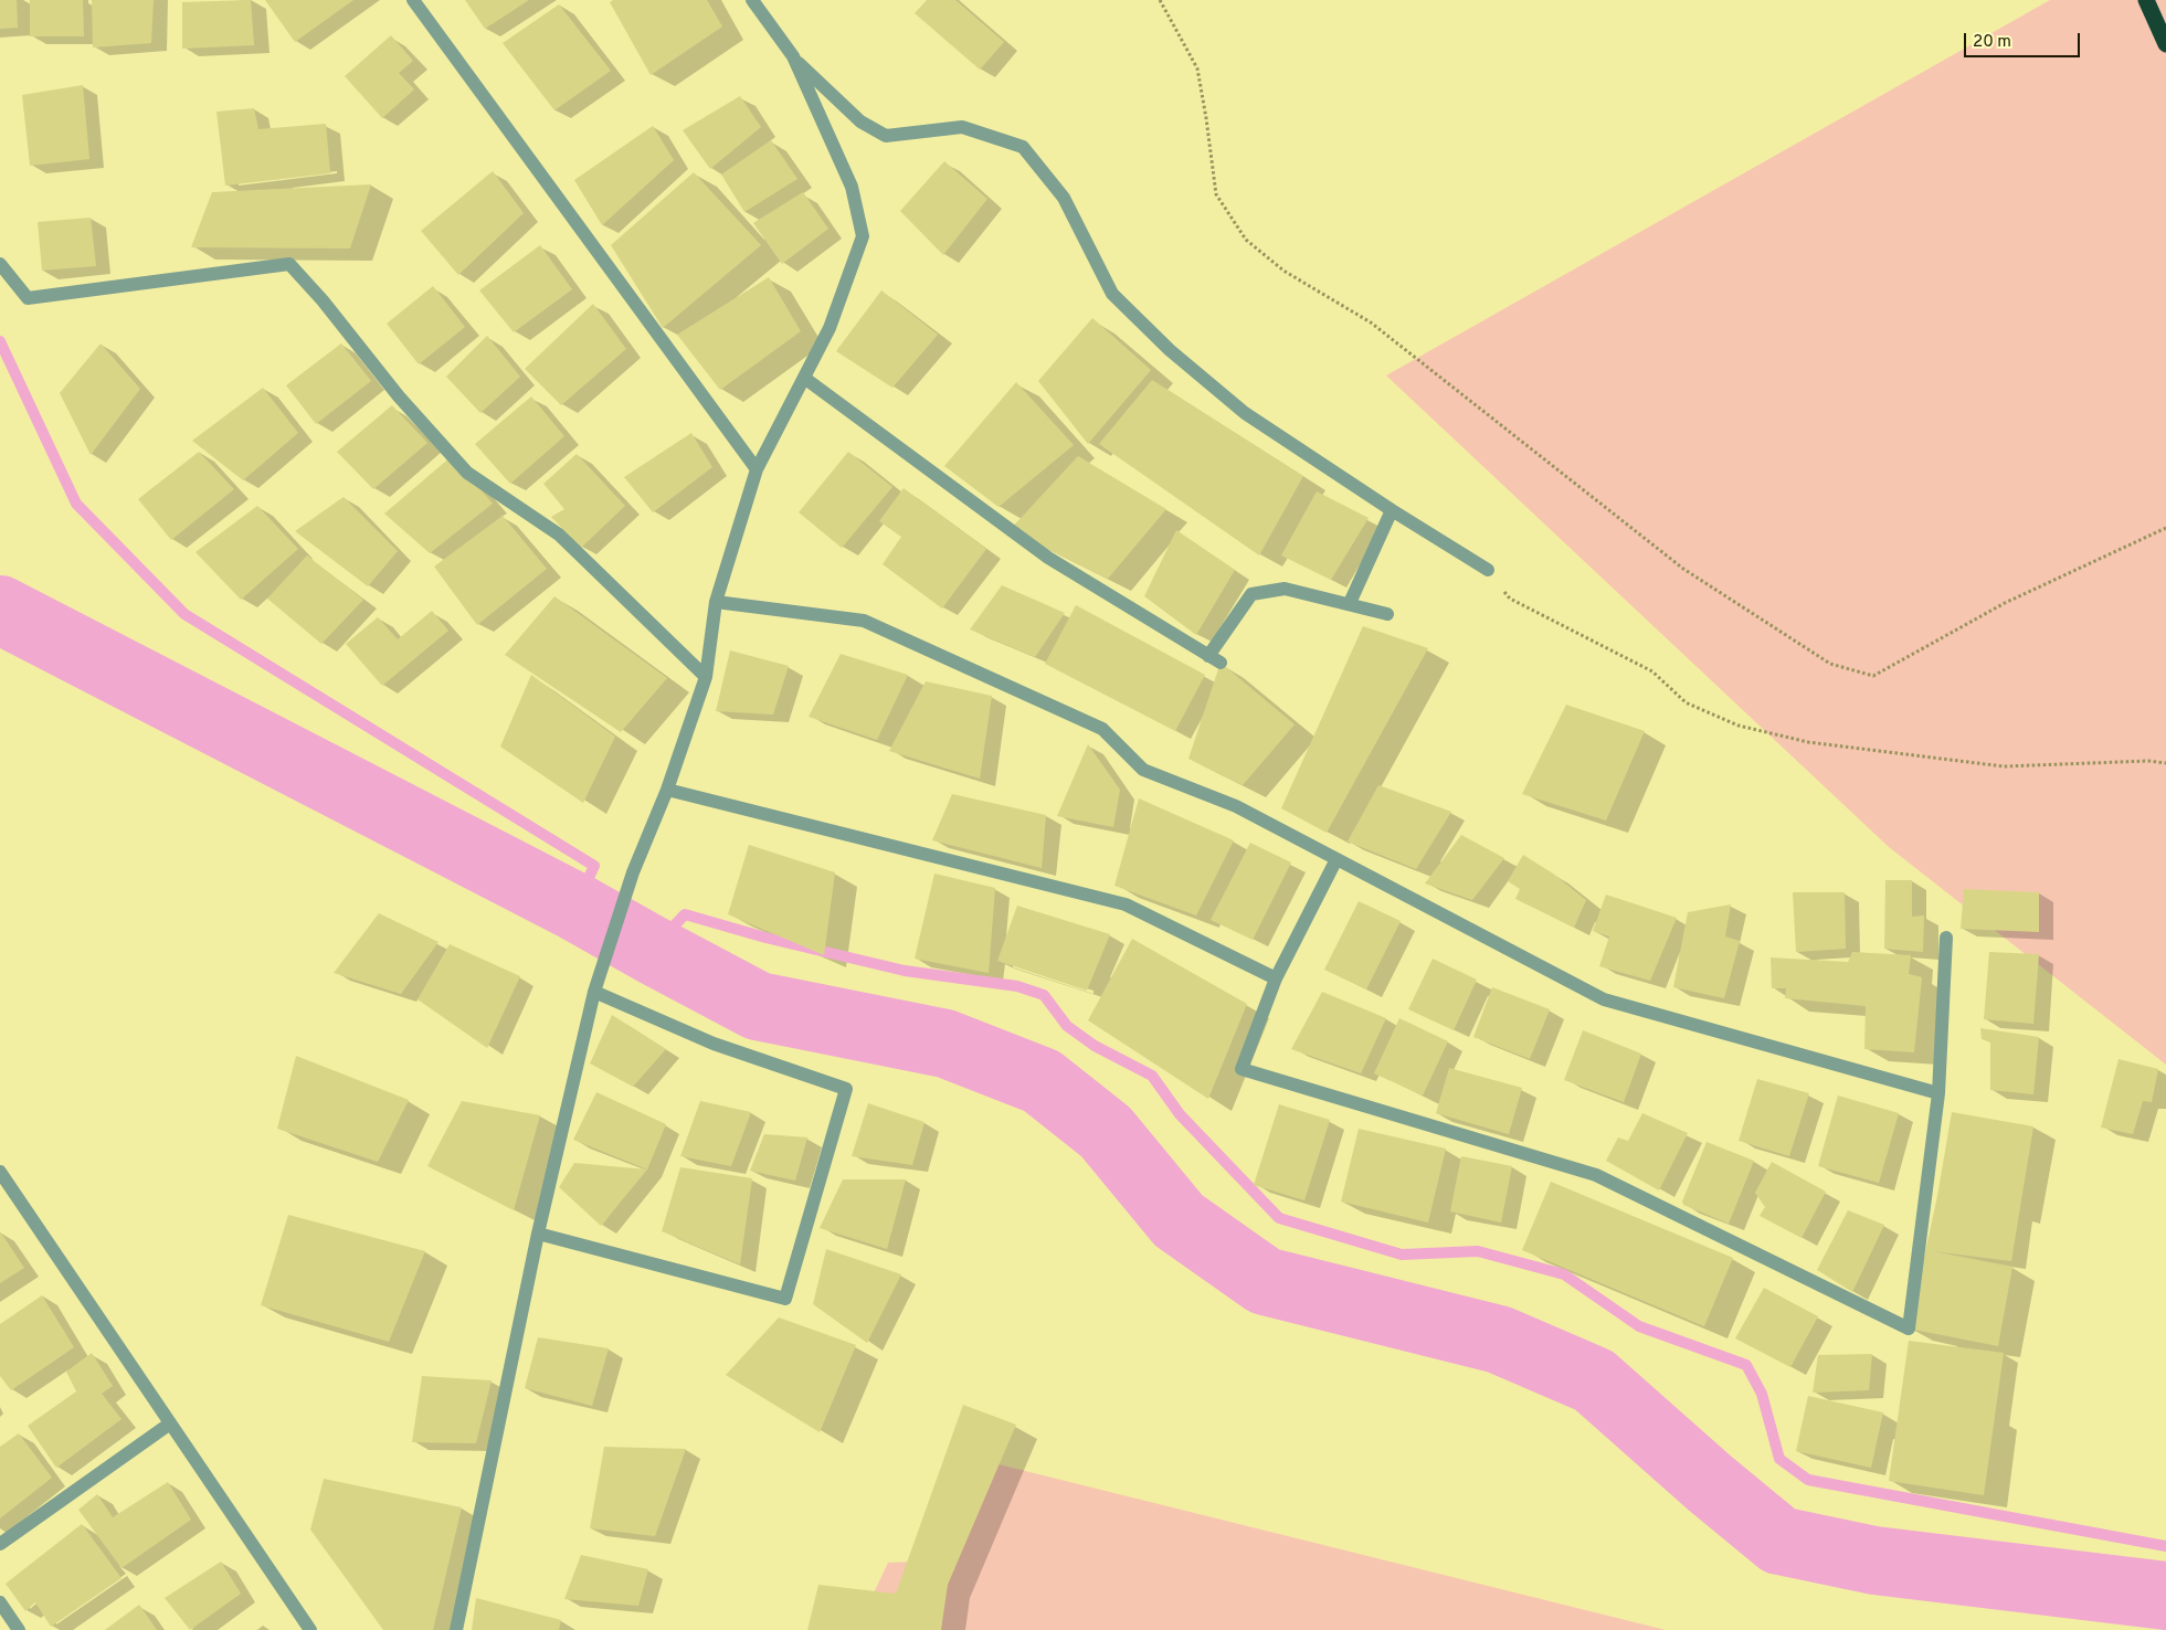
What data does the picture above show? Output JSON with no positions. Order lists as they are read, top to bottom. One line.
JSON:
{"scale_bar":"20 m"}
